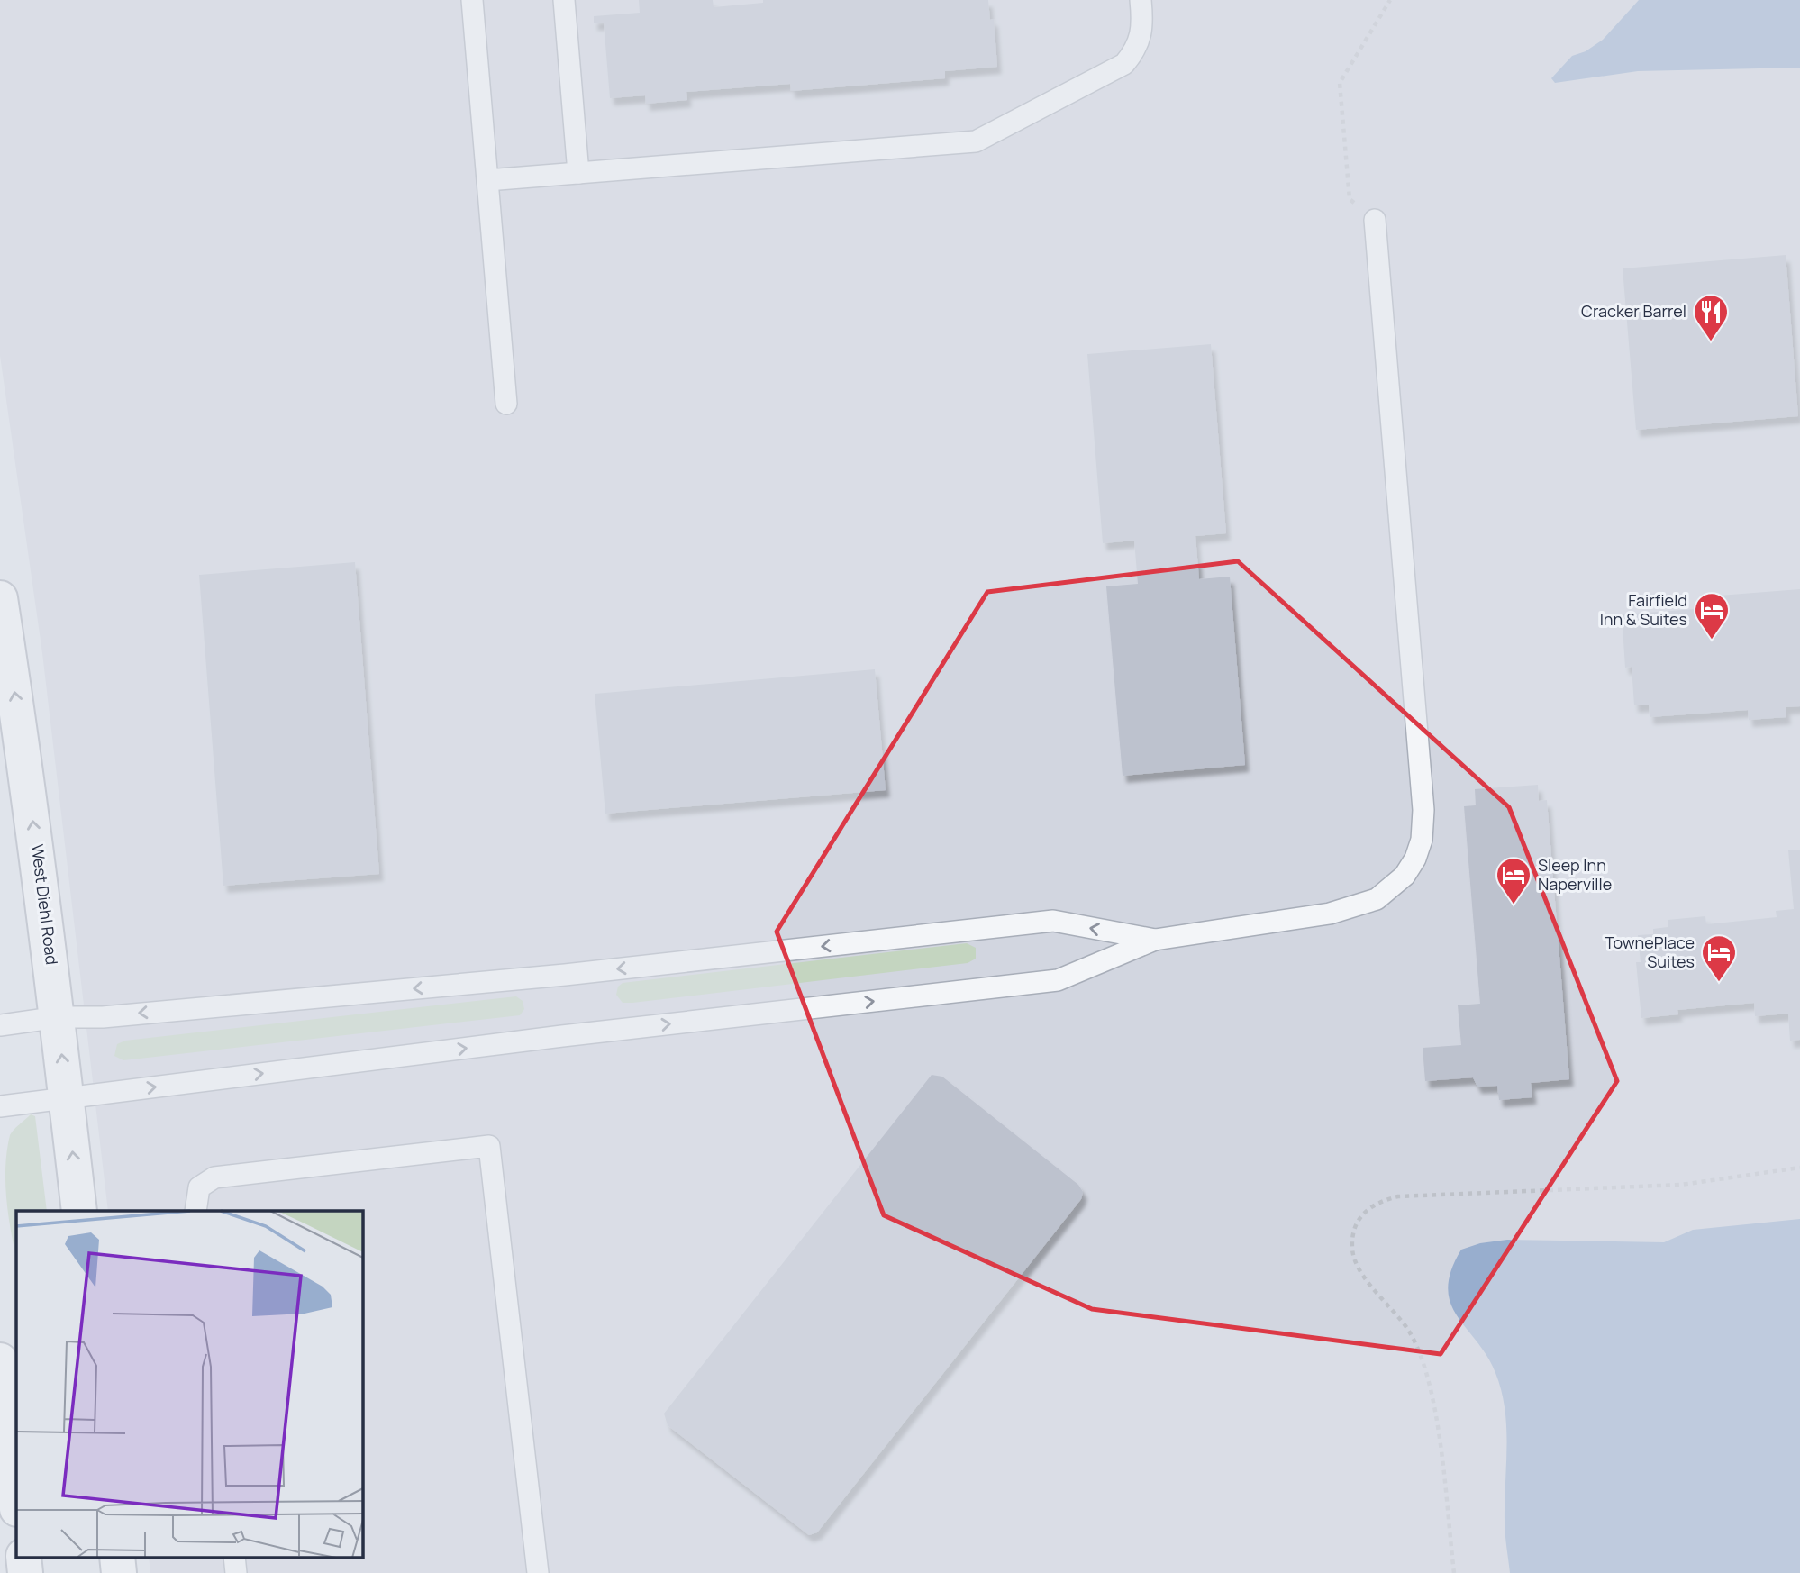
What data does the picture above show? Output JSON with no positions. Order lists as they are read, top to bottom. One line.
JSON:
{"streets":{"street":["West Diehl Road"]},"one_way":["West Diehl Road"],"places":{"restaurant":["Cracker Barrel"],"hotel":["Fairfield Inn & Suites","Sleep Inn Naperville","TownePlace Suites"]}}
